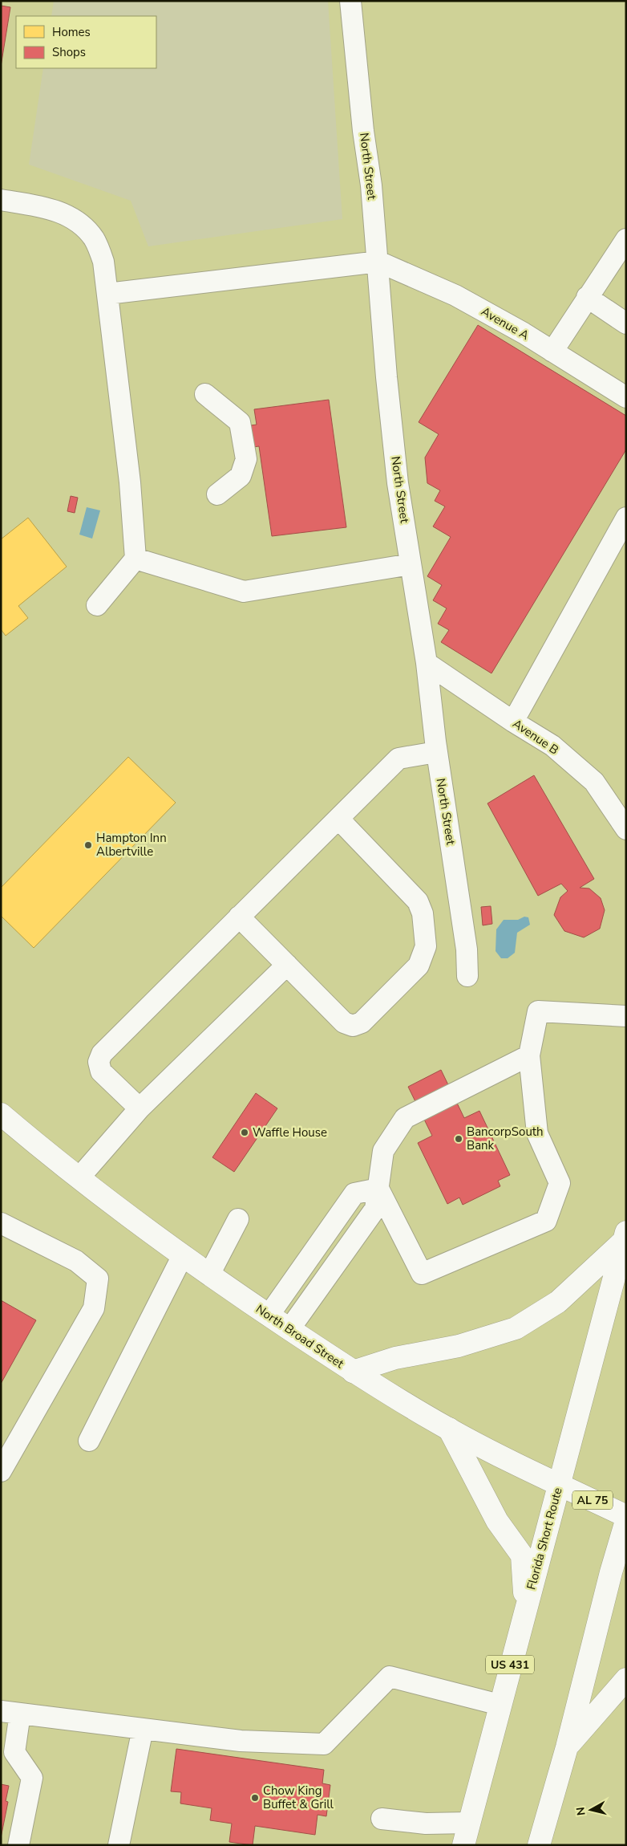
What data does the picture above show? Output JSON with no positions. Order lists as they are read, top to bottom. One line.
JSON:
{"streets":{"main road":["North Broad Street","AL 75","Florida Short Route","US 431"],"street":["North Street","Avenue A","Avenue B"]},"crossings":[["North Street","Avenue A"],["North Street","Avenue B"],["North Broad Street","Florida Short Route"]],"places":["Hampton Inn Albertville","Waffle House","BancorpSouth Bank","Chow King Buffet & Grill"],"legend":["Homes","Shops"],"north":"left"}
